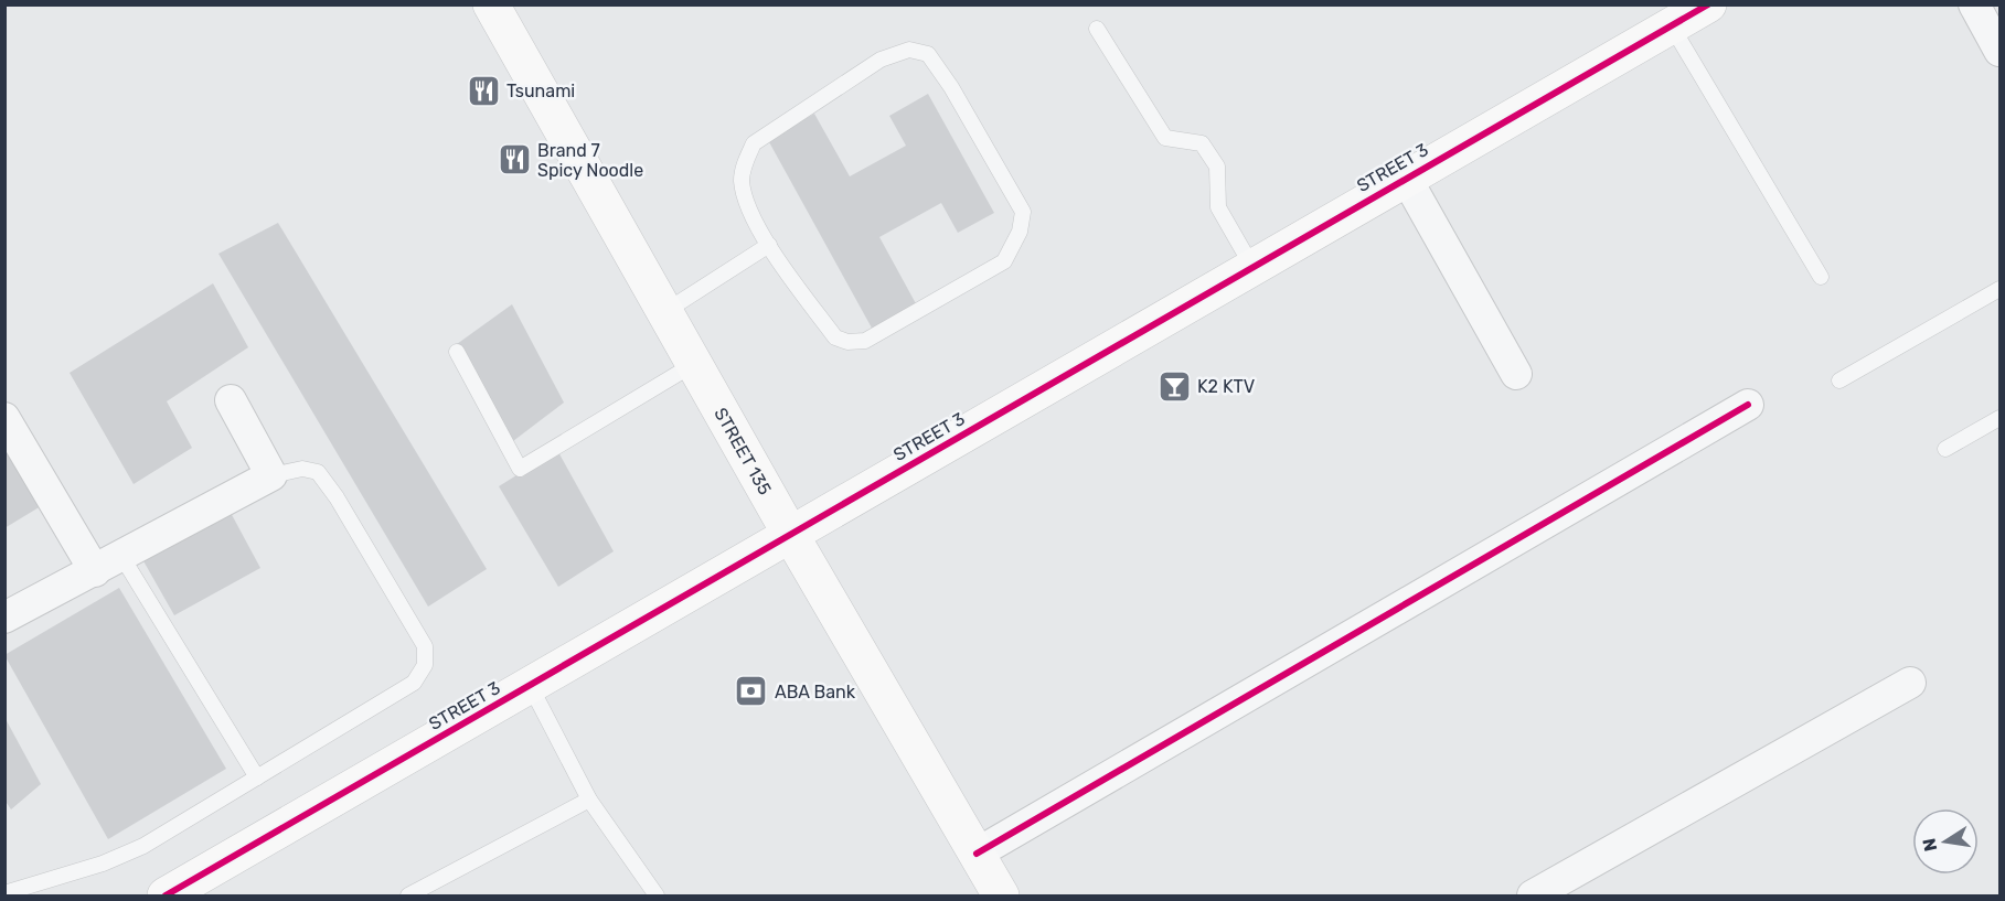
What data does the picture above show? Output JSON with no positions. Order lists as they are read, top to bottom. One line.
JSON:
{"streets":{"street":["STREET 3","STREET 135"]},"crossings":[["STREET 3","STREET 135"]],"places":{"restaurant":["Tsunami","Brand 7 Spicy Noodle"],"bar":["K2 KTV"],"bank":["ABA Bank"]},"north":"left"}
